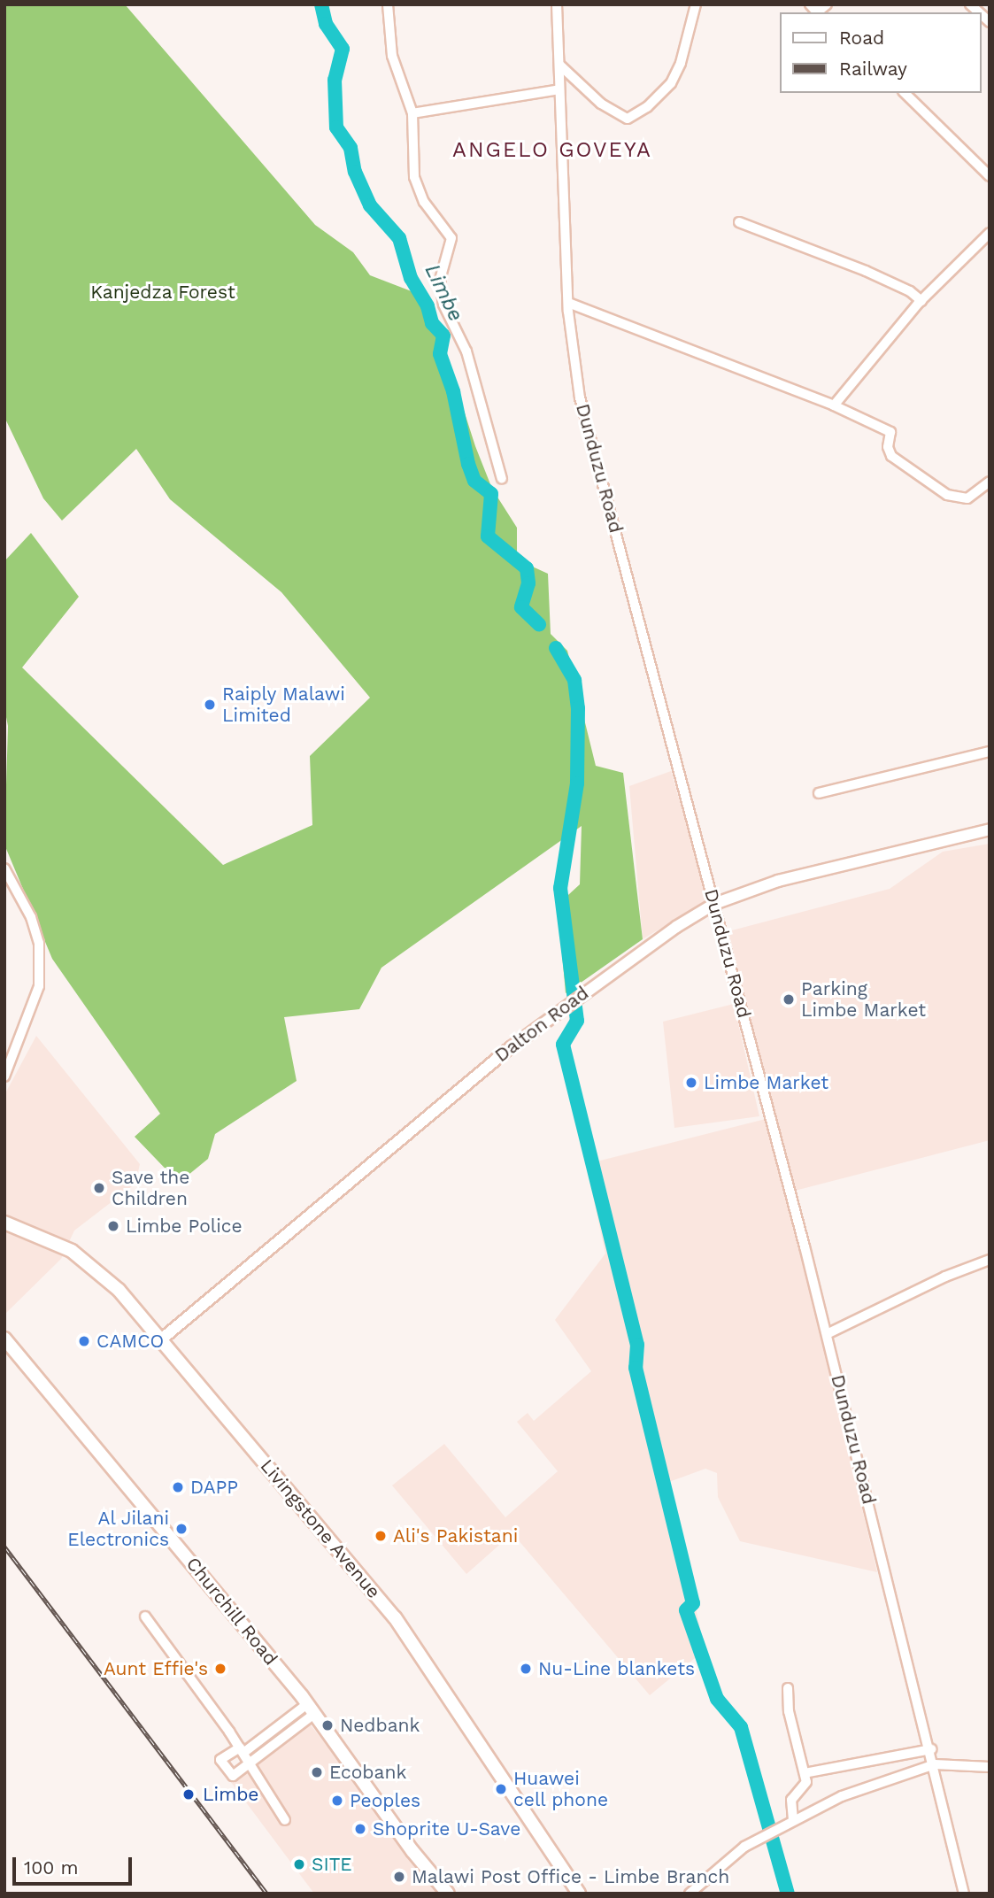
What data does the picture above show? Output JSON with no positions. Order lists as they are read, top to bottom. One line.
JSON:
{"streets":{"highway":["Livingstone Avenue","Churchill Road"],"main road":["Dalton Road"],"street":["Dunduzu Road"]},"crossings":[["Dunduzu Road","Dalton Road"],["Dalton Road","Livingstone Avenue"]],"districts":["ANGELO GOVEYA"],"water":["Limbe"],"parks":["Kanjedza Forest"],"places":["Raiply Malawi Limited","Parking Limbe Market","Limbe Market","Save the Children","Limbe Police","CAMCO","DAPP","Al Jilani Electronics","Ali's Pakistani","Aunt Effie's","Nu-Line blankets","Nedbank","Ecobank","Huawei cell phone","Limbe","Peoples","Shoprite U-Save","SITE","Malawi Post Office - Limbe Branch"],"legend":["Road","Railway"],"scale_bar":"100 m"}
